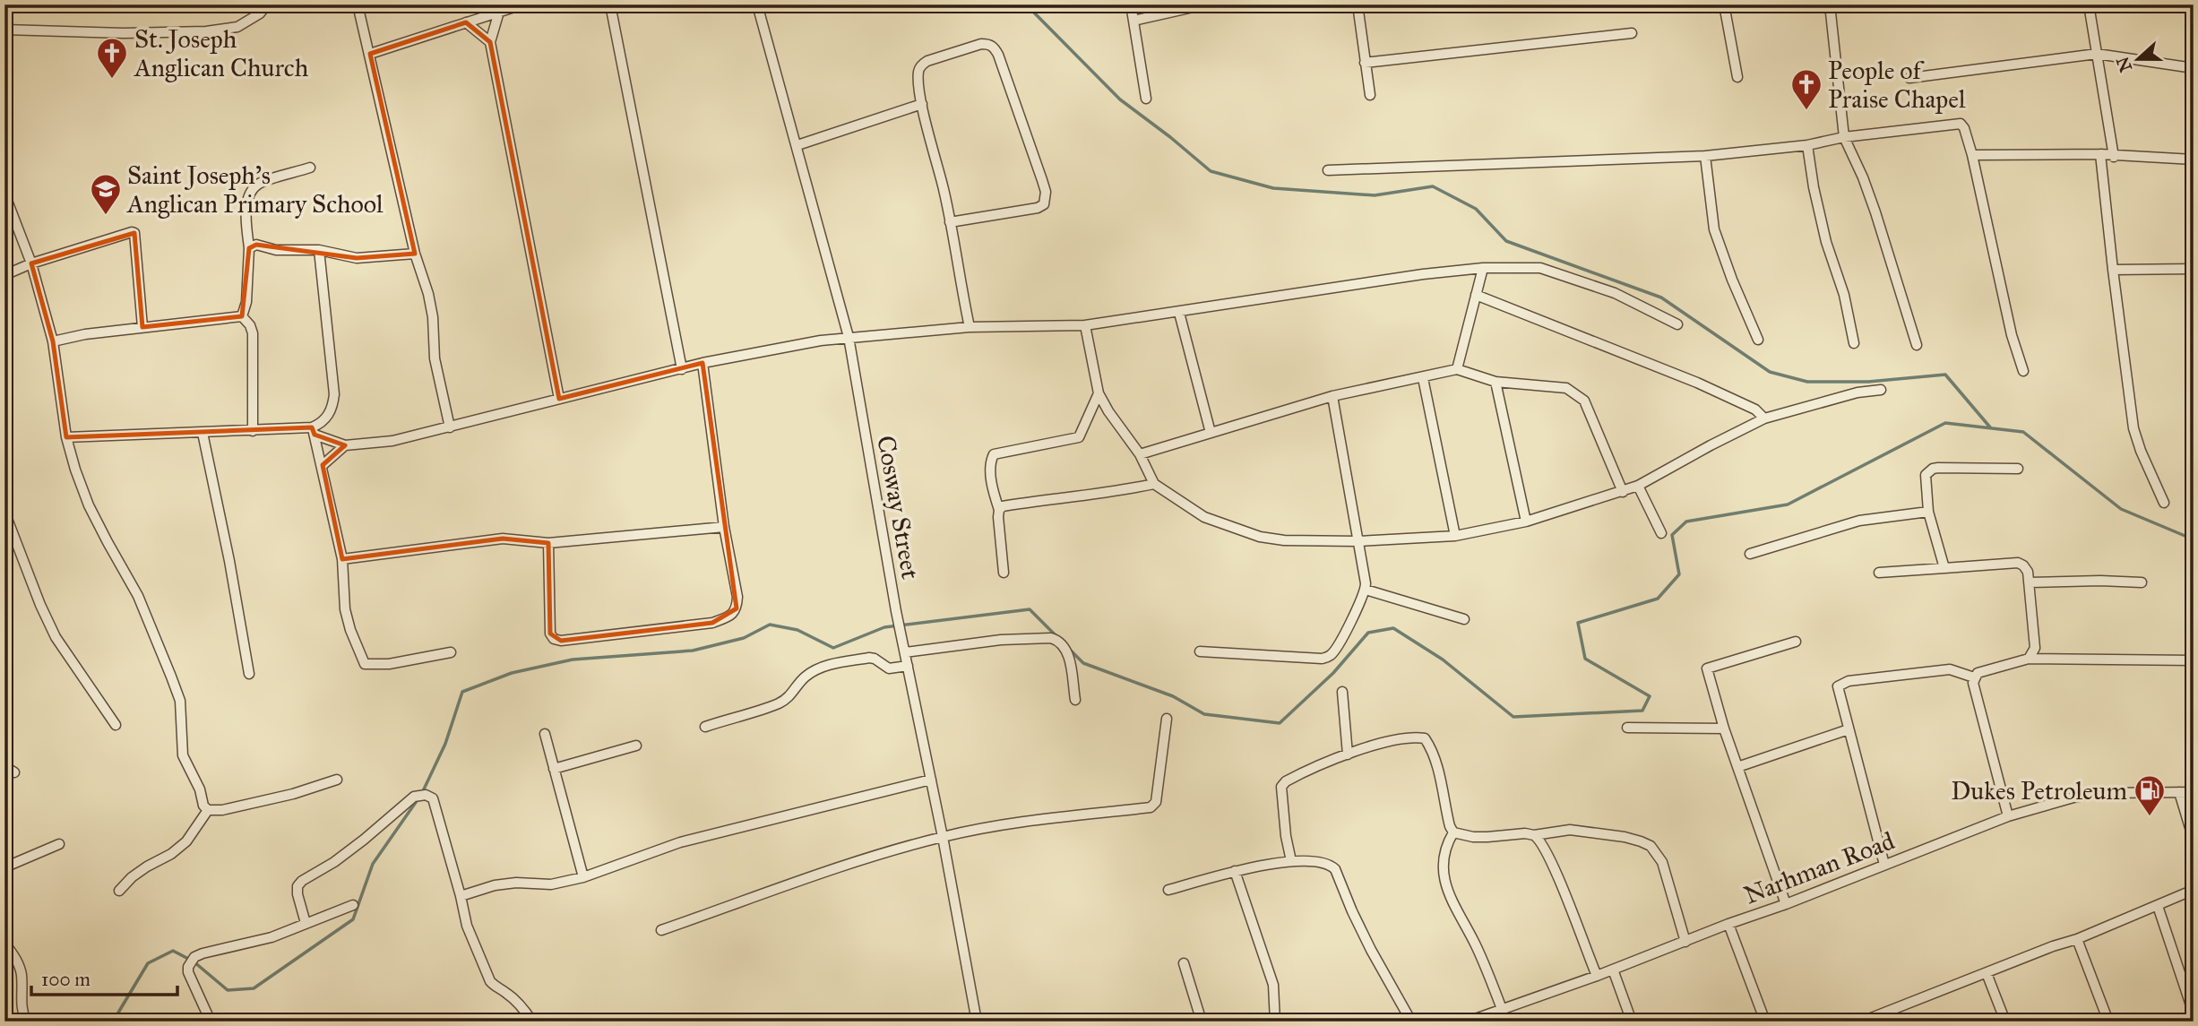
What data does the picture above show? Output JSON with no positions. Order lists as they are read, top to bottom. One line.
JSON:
{"streets":{"street":["Cosway Street","Narhman Road"]},"places":{"church":["St. Joseph Anglican Church","People of Praise Chapel"],"school or university":["Saint Joseph's Anglican Primary School"],"fuel station":["Dukes Petroleum"]},"scale_bar":"100 m","north":"left"}
